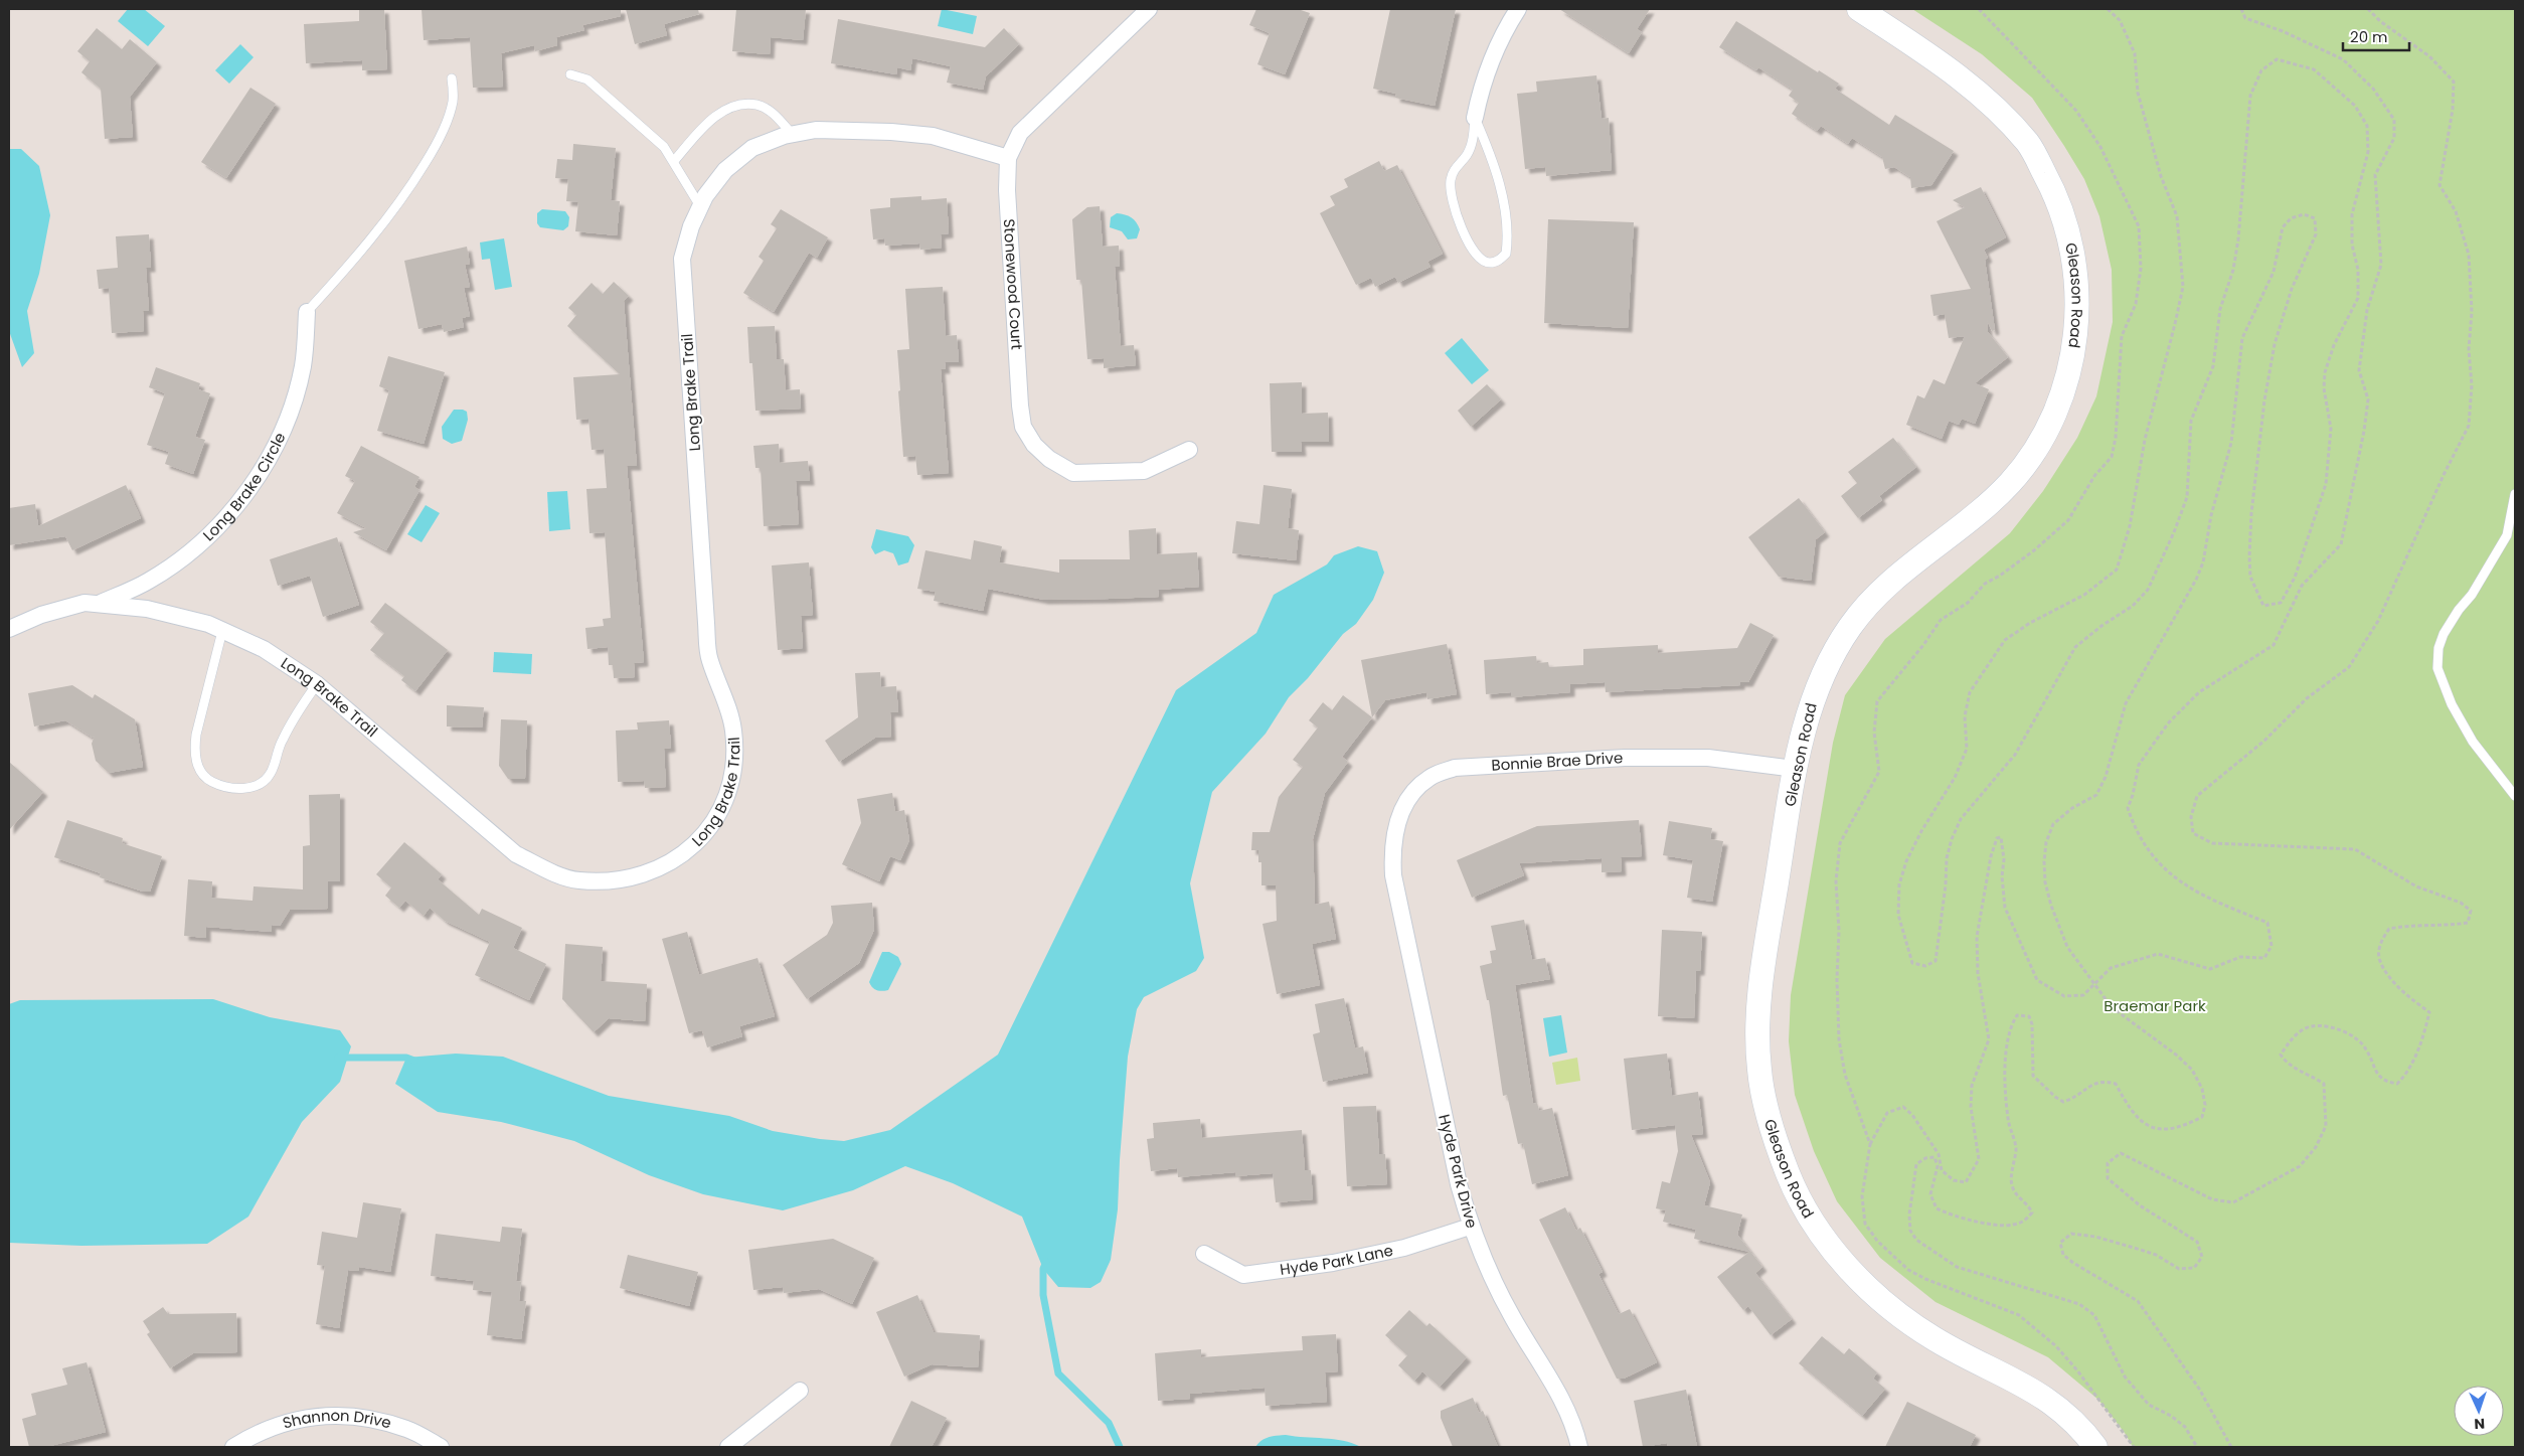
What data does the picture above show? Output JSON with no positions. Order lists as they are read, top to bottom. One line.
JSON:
{"streets":{"street":["Stonewood Court","Gleason Road","Long Brake Trail","Long Brake Circle","Bonnie Brae Drive","Hyde Park Drive","Hyde Park Lane","Shannon Drive"]},"crossings":[["Stonewood Court","Long Brake Trail"],["Gleason Road","Bonnie Brae Drive"],["Long Brake Trail","Long Brake Circle"],["Bonnie Brae Drive","Hyde Park Drive"],["Hyde Park Drive","Hyde Park Lane"]],"parks":["Braemar Park"],"scale_bar":"20 m","north":"bottom"}
